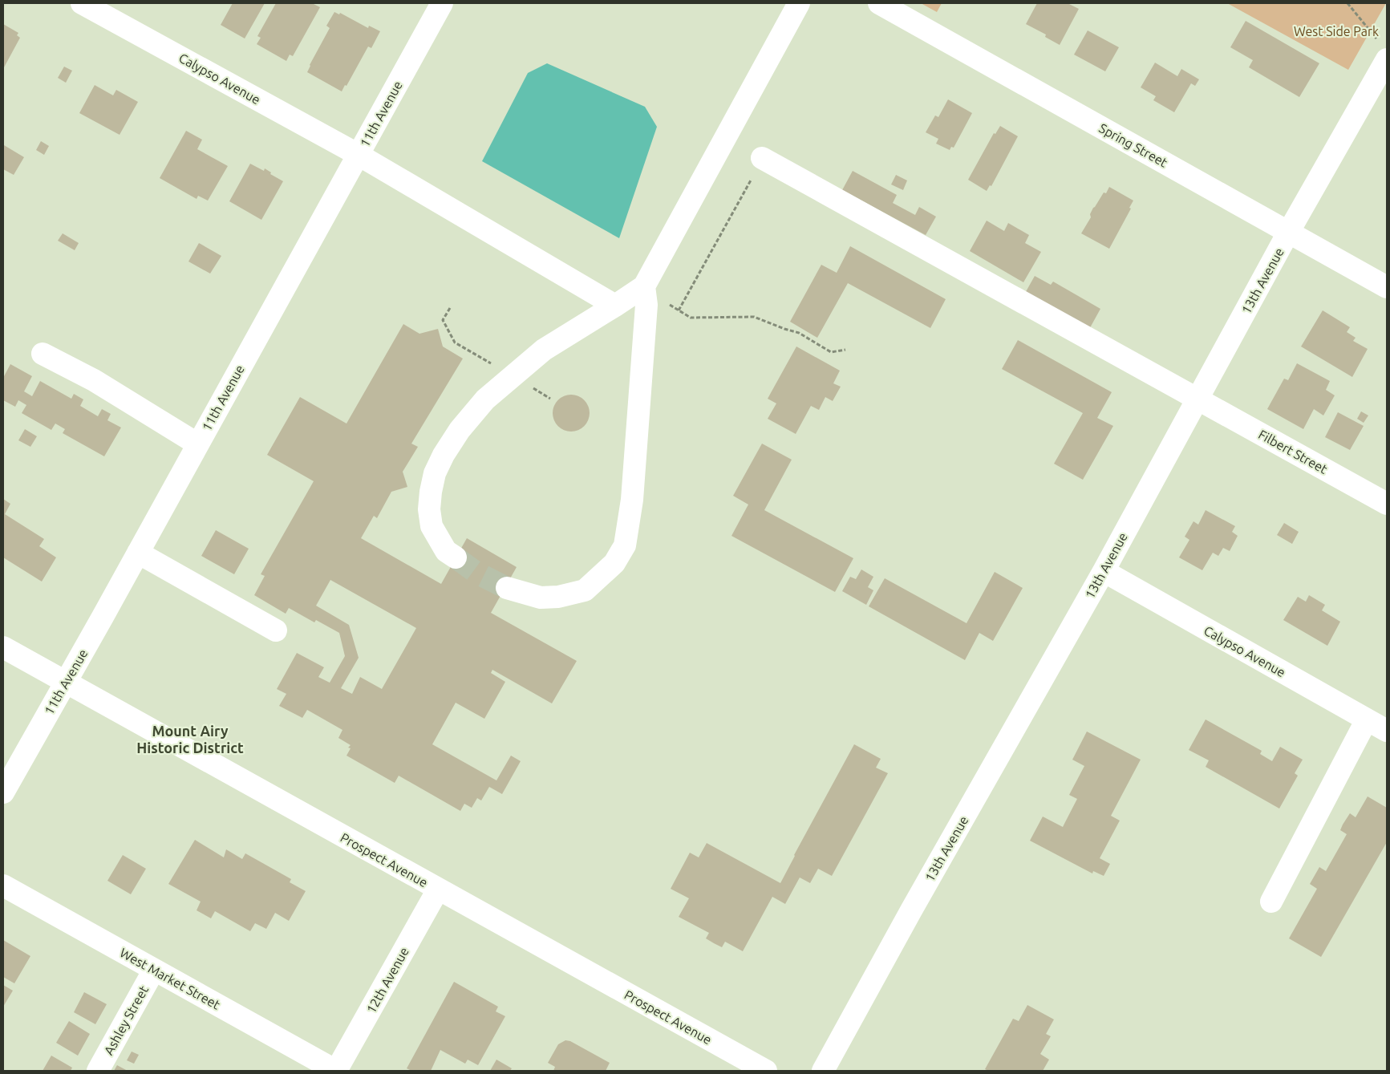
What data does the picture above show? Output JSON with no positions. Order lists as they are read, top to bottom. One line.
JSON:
{"streets":{"street":["Calypso Avenue","11th Avenue","Spring Street","13th Avenue","Filbert Street","Prospect Avenue","West Market Street","12th Avenue","Ashley Street"]},"crossings":[["Calypso Avenue","11th Avenue"],["Calypso Avenue","13th Avenue"],["11th Avenue","Prospect Avenue"],["Spring Street","13th Avenue"],["13th Avenue","Filbert Street"],["Prospect Avenue","12th Avenue"],["West Market Street","12th Avenue"],["West Market Street","Ashley Street"]],"districts":["Mount Airy Historic District"],"parks":["West Side Park"]}
